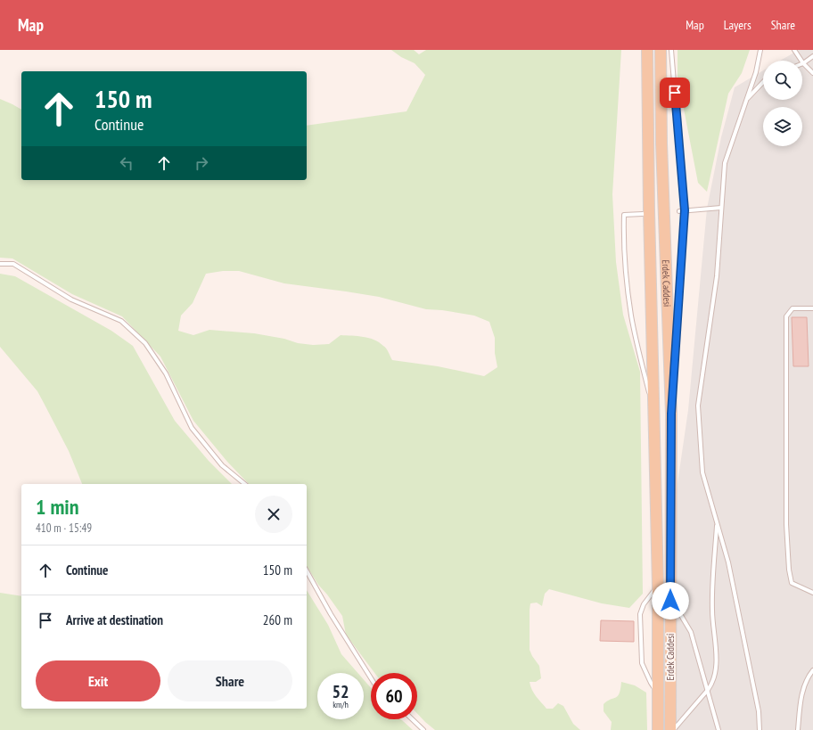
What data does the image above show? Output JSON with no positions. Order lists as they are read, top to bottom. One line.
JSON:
{"streets":{"main road":["Erdek Caddesi"]},"page":{"header":"Map","nav":["Map","Layers","Share"],"turn":["150 m","Continue"],"heading":["1 min","410 m · 15:49"],"list":[{"name":"Continue","value":"150 m"},{"name":"Arrive at destination","value":"260 m"}],"buttons":["Exit","Share"],"speed":"52 km/h","limit":"60"}}
